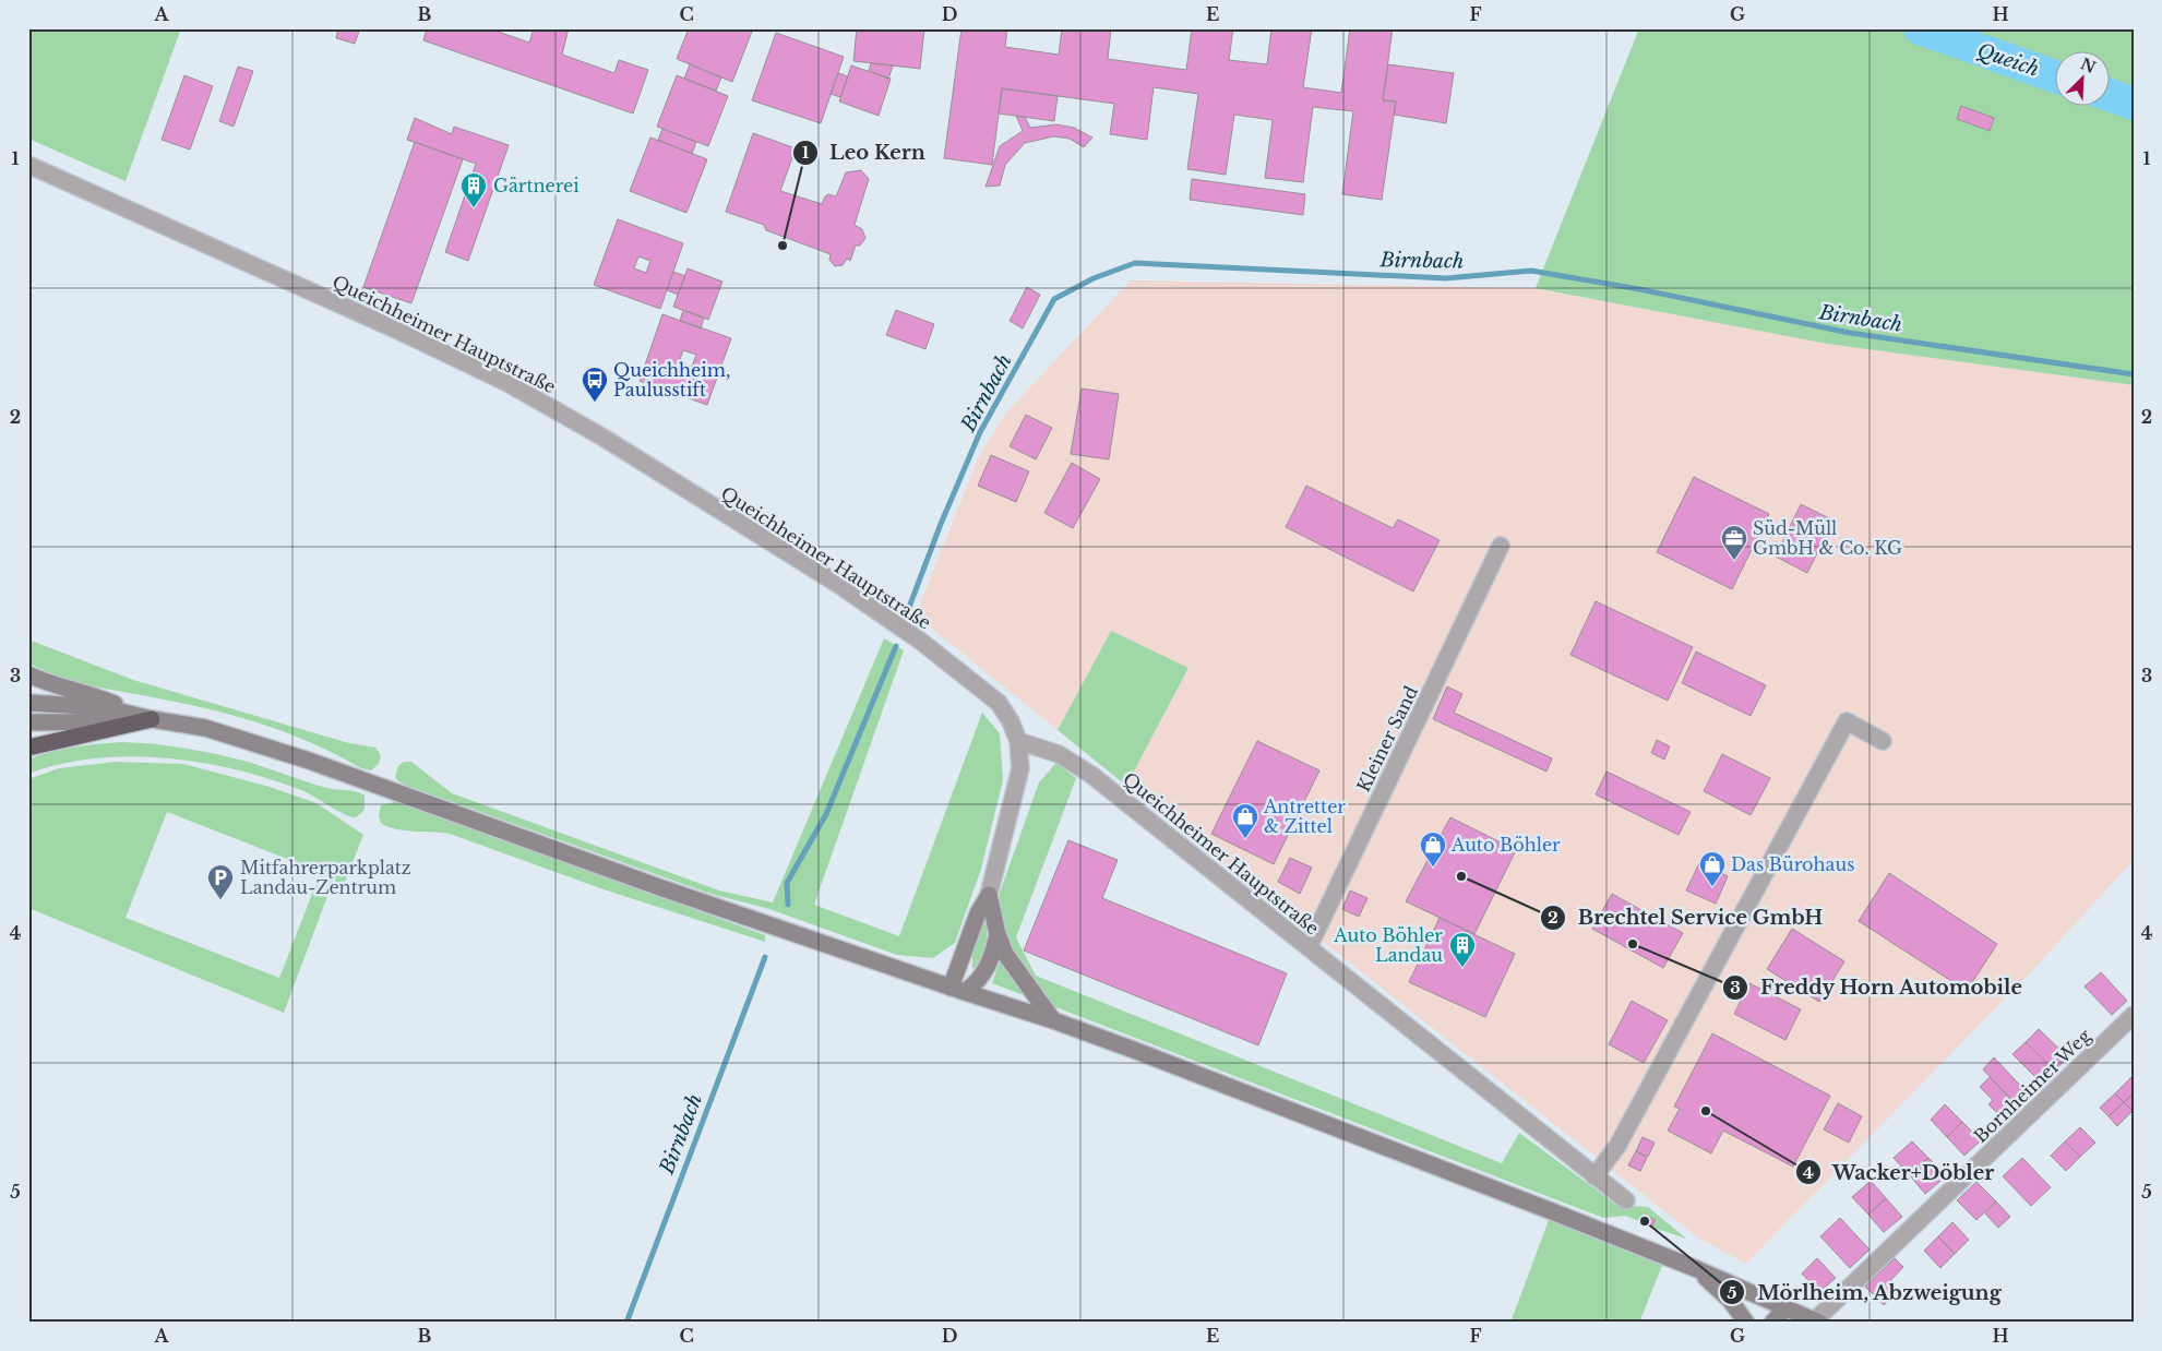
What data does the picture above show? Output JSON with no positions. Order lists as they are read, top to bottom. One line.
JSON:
{"streets":{"street":["Queichheimer Hauptstraße","Kleiner Sand","Bornheimer Weg"]},"crossings":[["Queichheimer Hauptstraße","Kleiner Sand"]],"water":["Queich","Birnbach"],"places":{"building":["Gärtnerei","Auto Böhler Landau"],"other":["Leo Kern","Brechtel Service GmbH","Freddy Horn Automobile","Wacker+Döbler","Mörlheim, Abzweigung"],"bus stop":["Queichheim, Paulusstift"],"office":["Süd-Müll GmbH & Co. KG"],"shop":["Antretter & Zittel","Auto Böhler","Das Bürohaus"],"parking":["Mitfahrerparkplatz Landau-Zentrum"]},"north":"top right","grid":{"columns":["A","B","C","D","E","F","G","H"],"rows":["1","2","3","4","5"]}}
